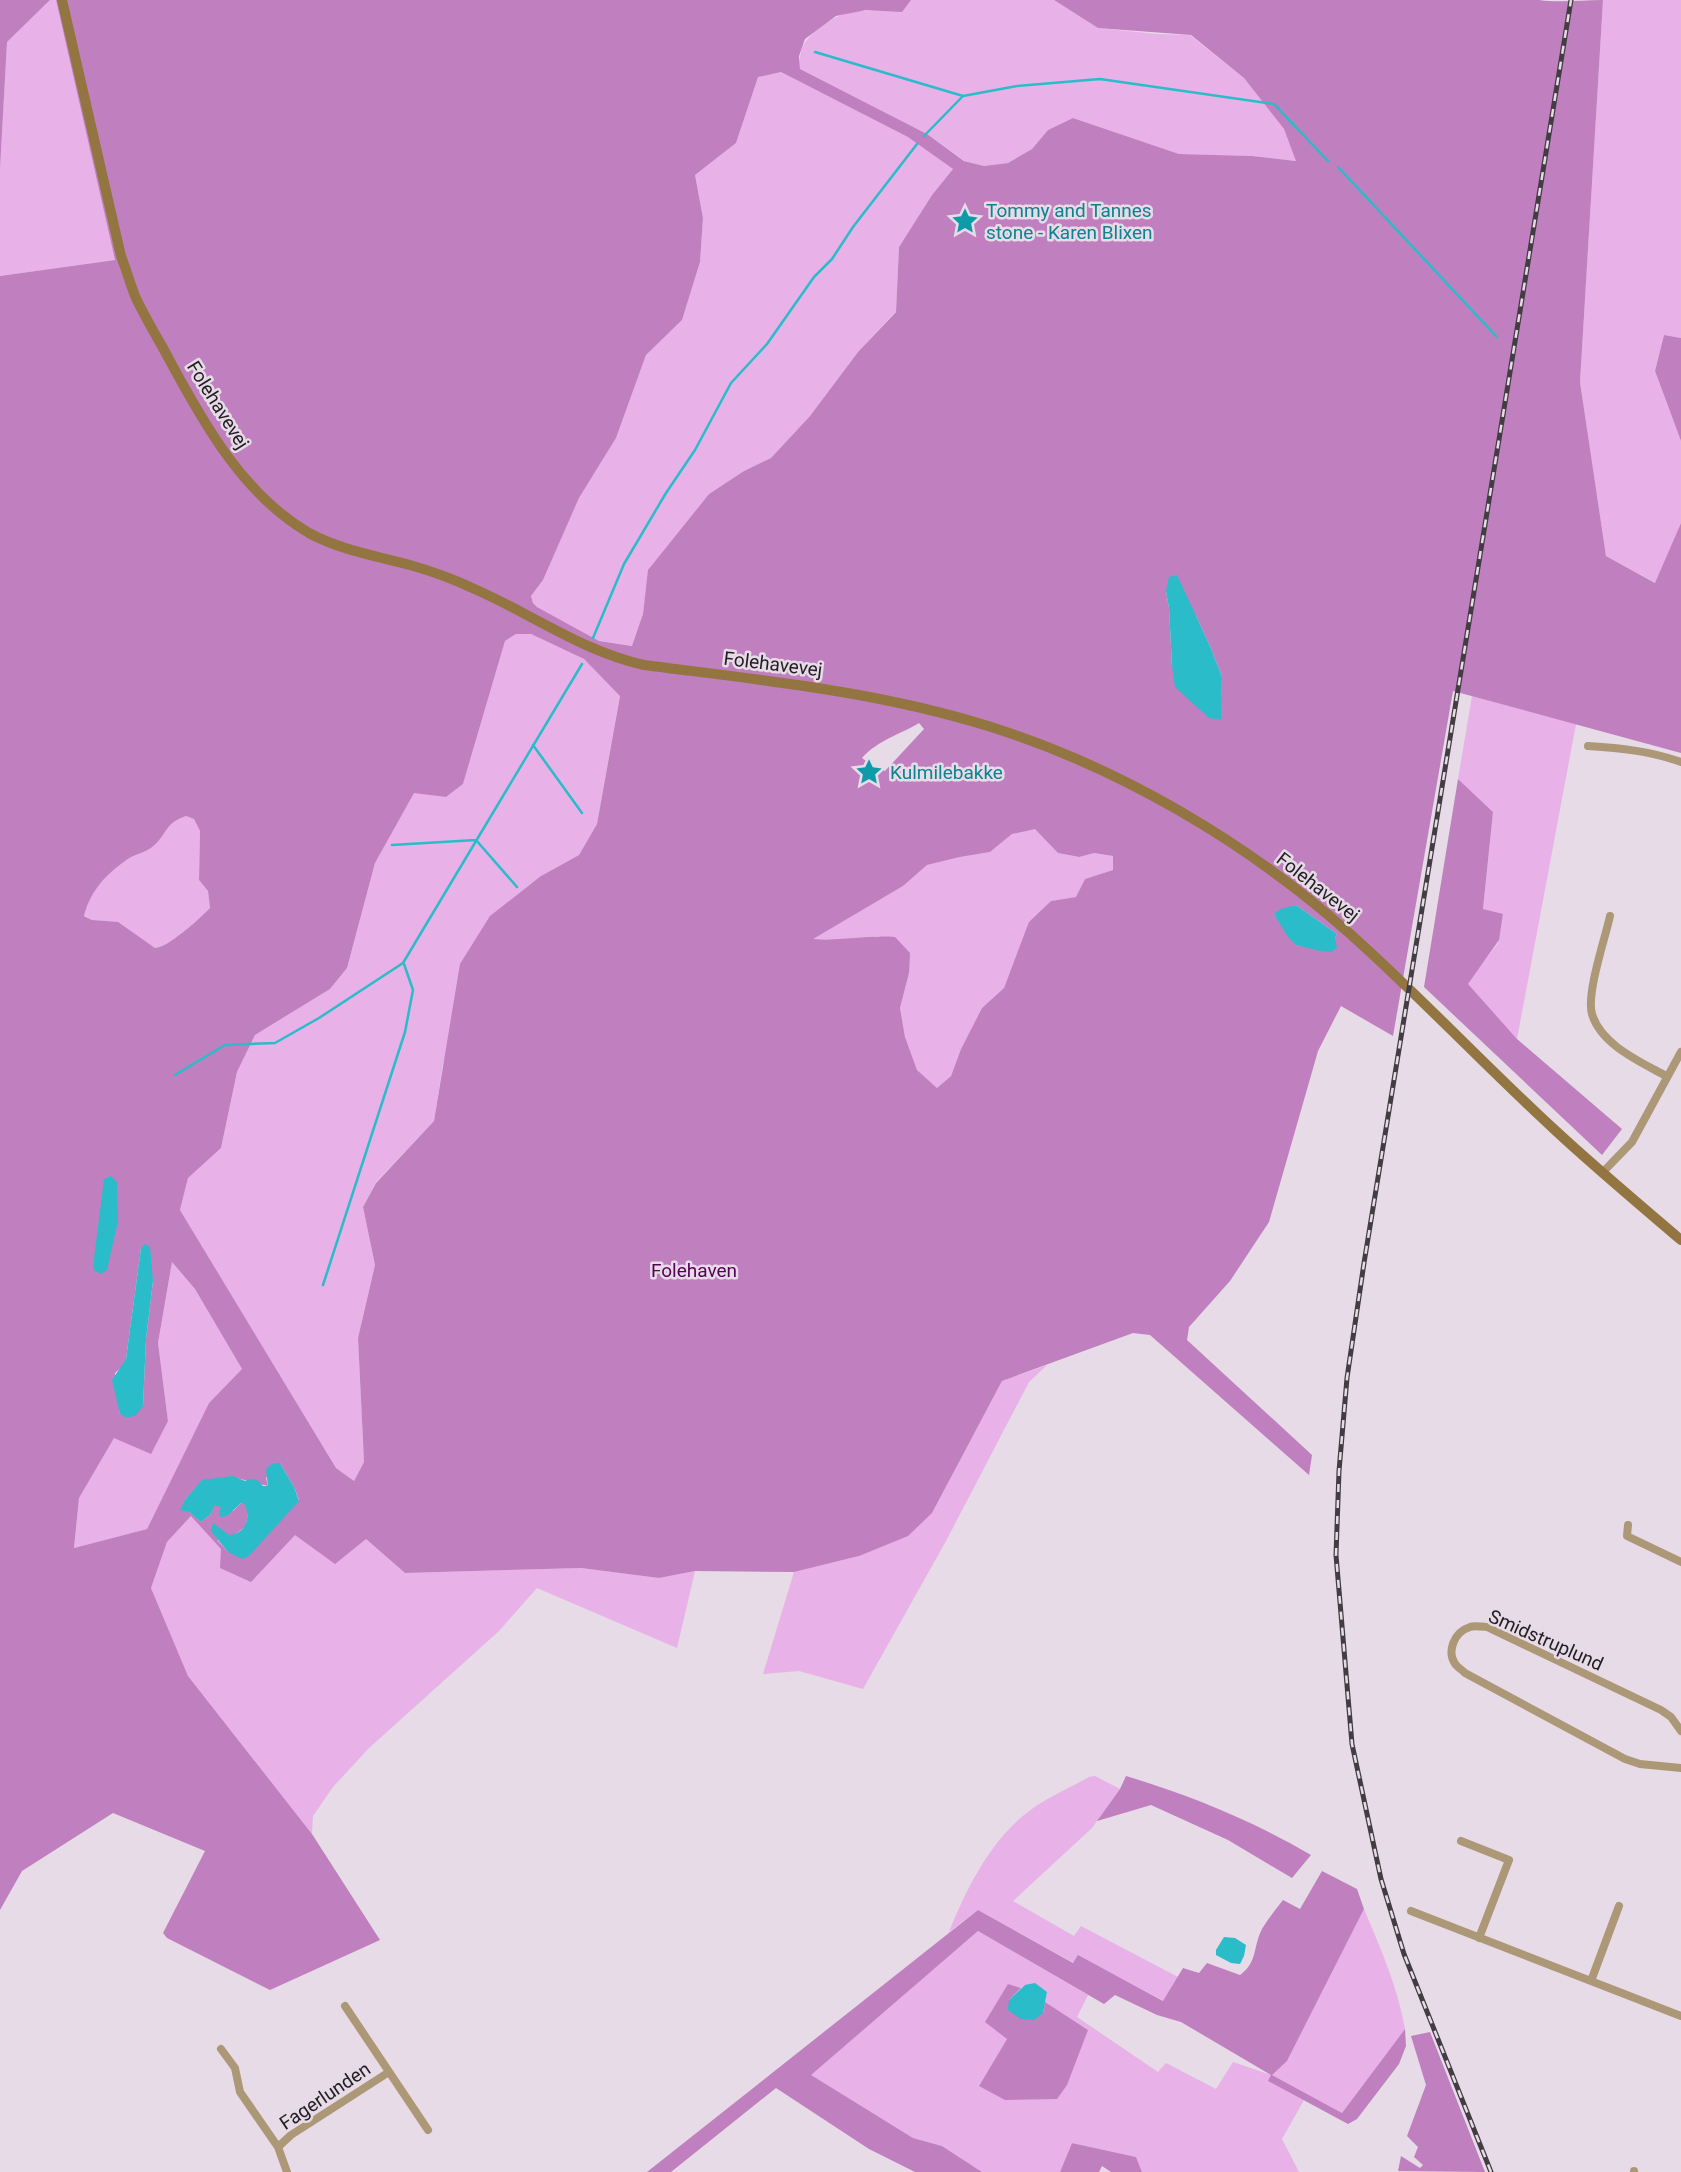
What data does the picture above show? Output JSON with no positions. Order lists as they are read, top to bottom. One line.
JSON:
{"streets":{"street":["Folehavevej","Smidstruplund","Fagerlunden"]},"parks":["Folehaven"],"places":{"place":["Tommy and Tannes stone - Karen Blixen","Kulmilebakke"]}}
